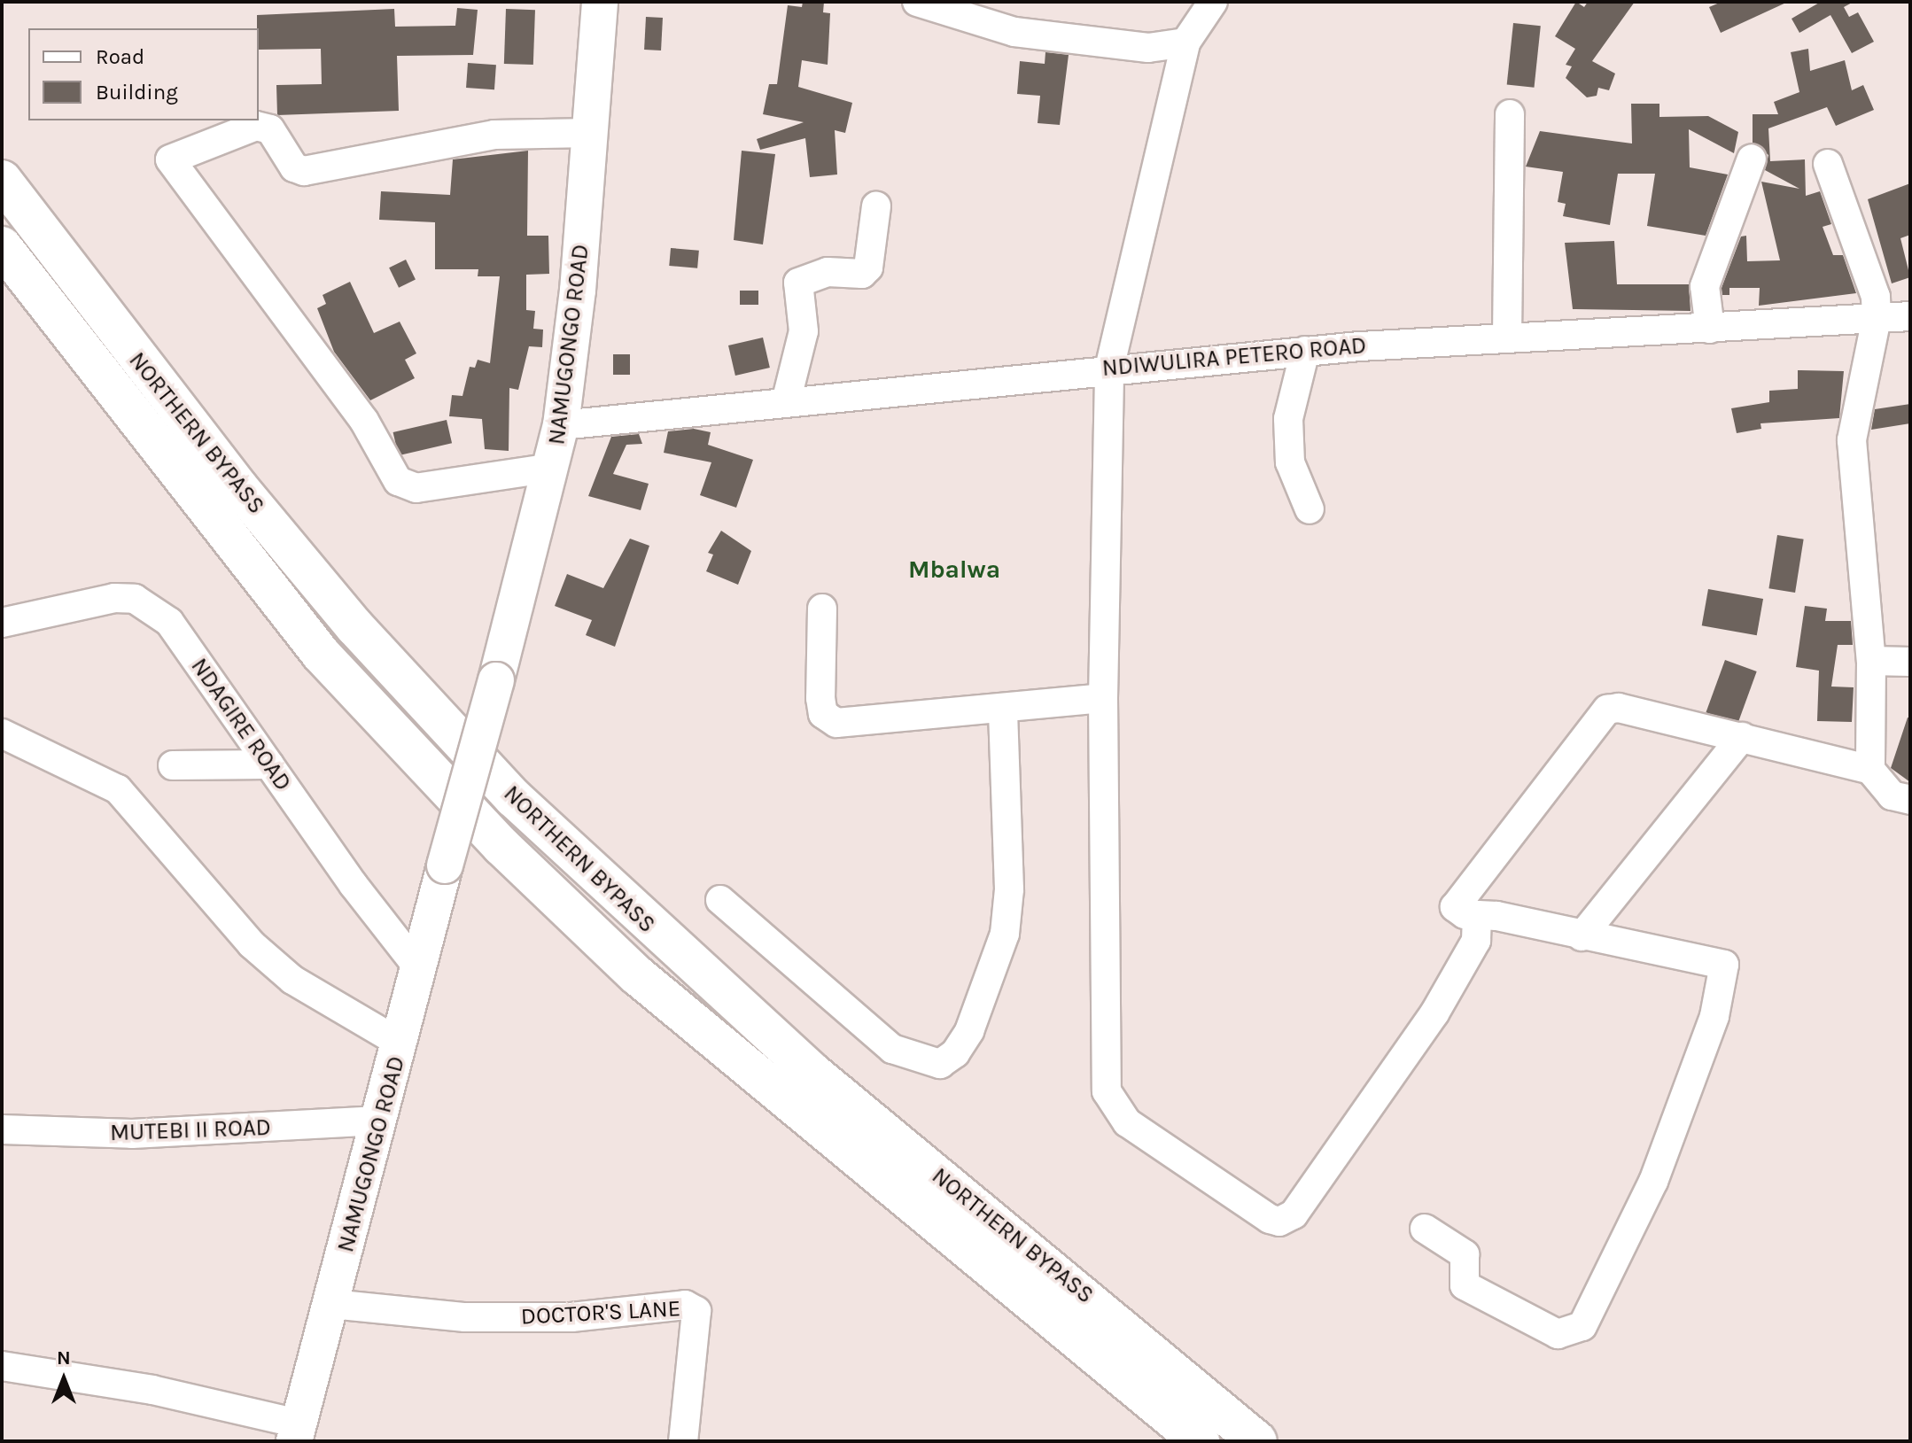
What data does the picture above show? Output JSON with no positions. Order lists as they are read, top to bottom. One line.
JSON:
{"streets":{"highway":["NORTHERN BYPASS"],"main road":["NAMUGONGO ROAD"],"street":["NDIWULIRA PETERO ROAD","NDAGIRE ROAD","MUTEBI II ROAD","DOCTOR'S LANE"]},"crossings":[["NAMUGONGO ROAD","NDIWULIRA PETERO ROAD"],["NAMUGONGO ROAD","NDAGIRE ROAD"],["NAMUGONGO ROAD","MUTEBI II ROAD"],["NAMUGONGO ROAD","DOCTOR'S LANE"]],"districts":["Mbalwa"],"legend":["Road","Building"],"north":"top"}
